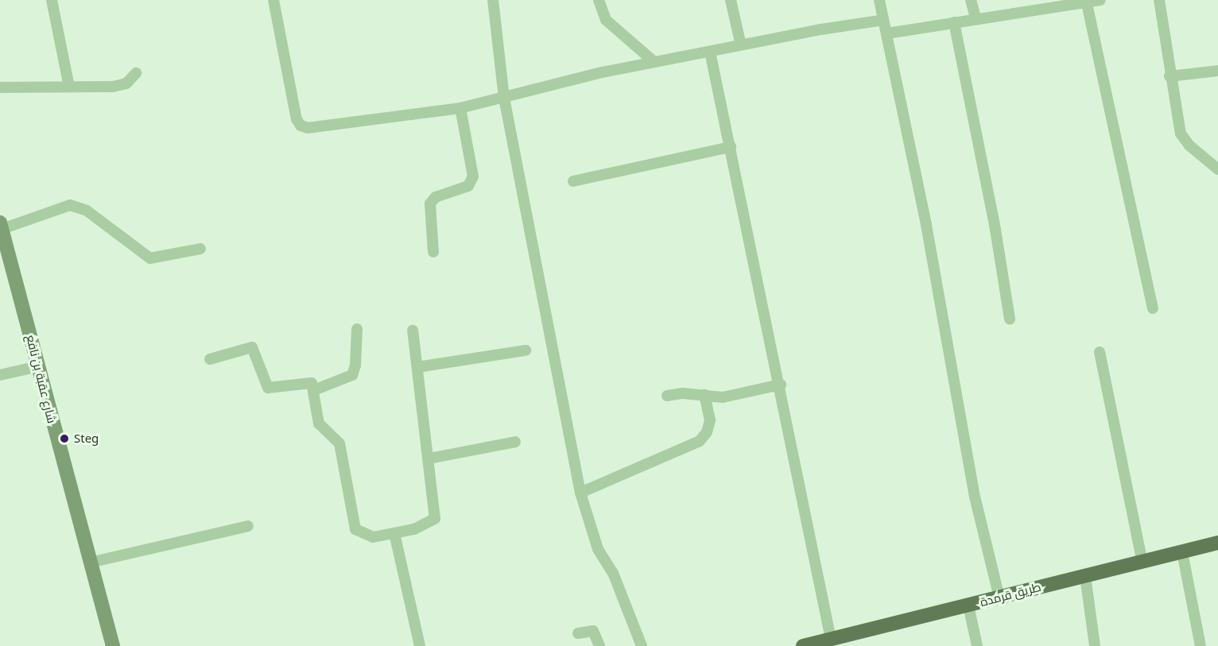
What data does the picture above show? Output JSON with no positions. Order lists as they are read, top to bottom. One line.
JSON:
{"streets":{"main road":["شارع عقبة بن نافع","طريق قرمدة"]},"places":["Steg"]}
